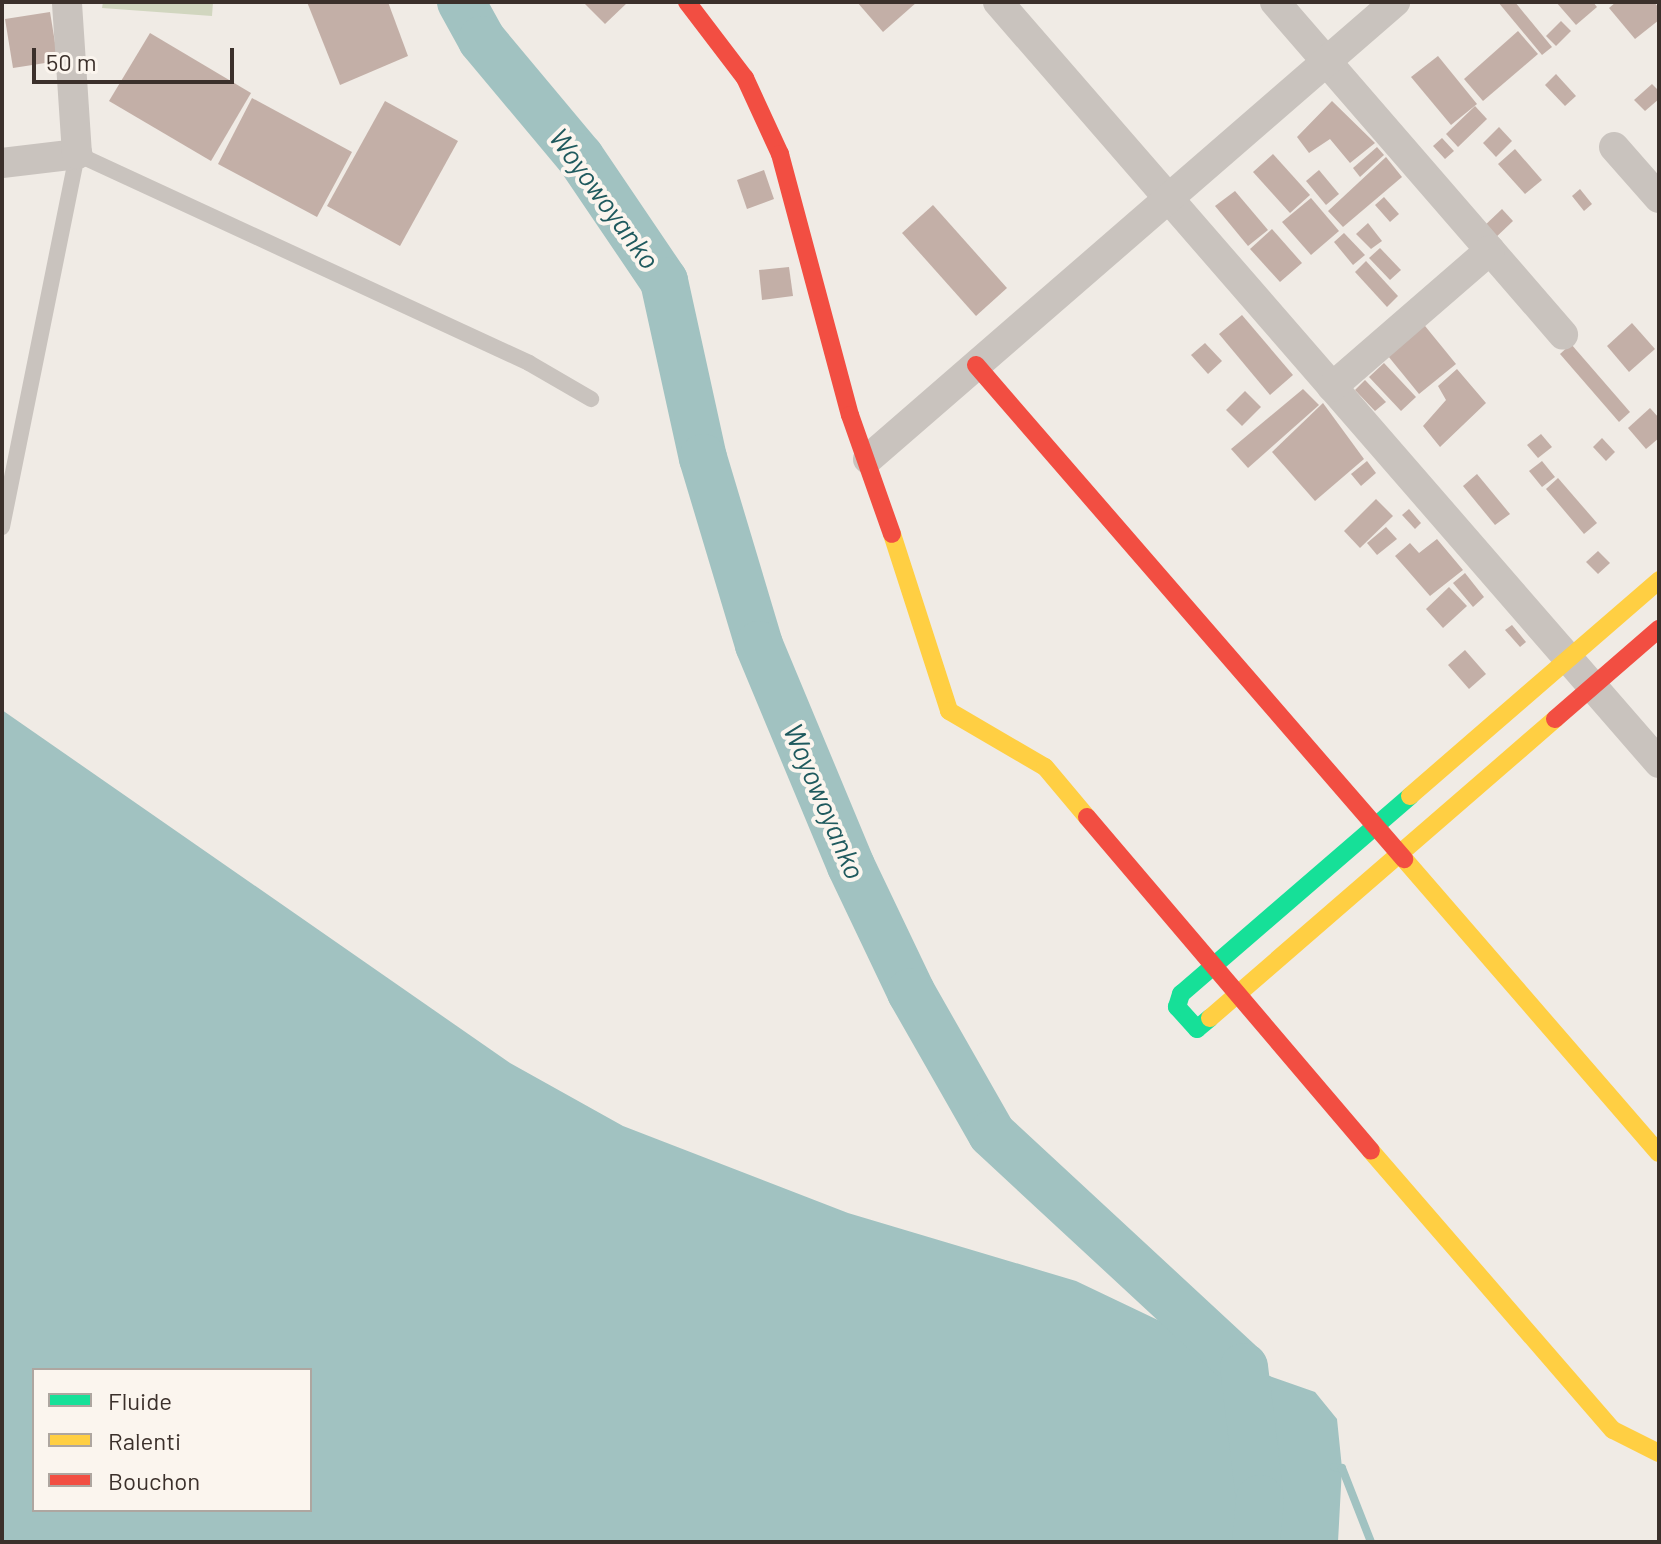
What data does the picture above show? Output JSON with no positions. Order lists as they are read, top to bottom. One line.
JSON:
{"water":["Woyowoyanko"],"legend":["Fluide","Ralenti","Bouchon"],"scale_bar":"50 m"}
